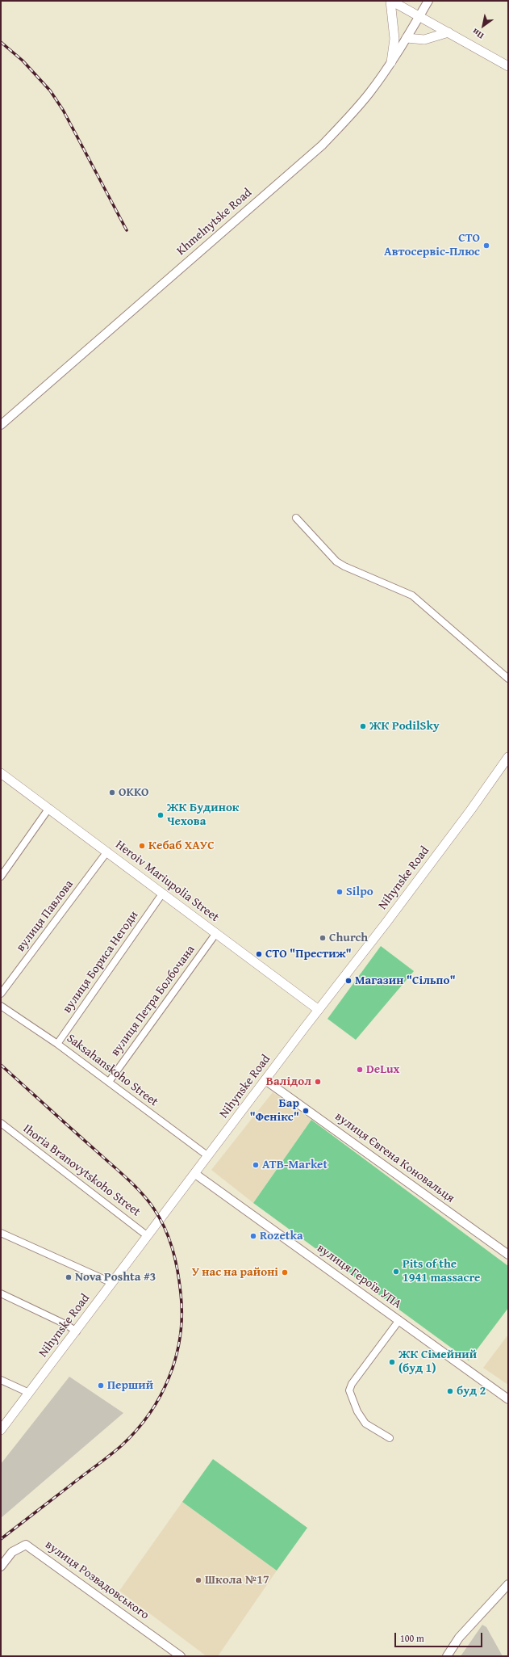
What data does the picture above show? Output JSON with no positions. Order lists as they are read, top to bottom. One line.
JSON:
{"streets":{"main road":["Nihynske Road","Heroiv Mariupolia Street"],"street":["Khmelnytske Road","вулиця Павлова","вулиця Бориса Негоди","вулиця Петра Болбочана","Saksahanskoho Street","вулиця Євгена Коновальця","Ihoria Branovytskoho Street","вулиця Героїв УПА","вулиця Розвадовського"]},"crossings":[["Nihynske Road","Heroiv Mariupolia Street"],["Nihynske Road","Saksahanskoho Street"],["Nihynske Road","вулиця Євгена Коновальця"],["Nihynske Road","Ihoria Branovytskoho Street"],["Nihynske Road","вулиця Героїв УПА"],["Heroiv Mariupolia Street","вулиця Павлова"],["Heroiv Mariupolia Street","вулиця Бориса Негоди"],["Heroiv Mariupolia Street","вулиця Петра Болбочана"],["вулиця Бориса Негоди","Saksahanskoho Street"],["вулиця Петра Болбочана","Saksahanskoho Street"]],"places":["СТО Автосервіс-Плюс","ЖК PodilSky","OKKO","ЖК Будинок Чехова","Кебаб ХАУС","Silpo","Church","СТО \"Престиж\"","Магазин \"Сільпо\"","DeLux","Валідол","Бар \"Фенікс\"","ATB-Market","Rozetka","Pits of the 1941 massacre","У нас на районі","Nova Poshta #3","ЖК Сімейний (буд 1)","Перший","буд 2","Школа №17"],"scale_bar":"100 m","north":"bottom left"}
